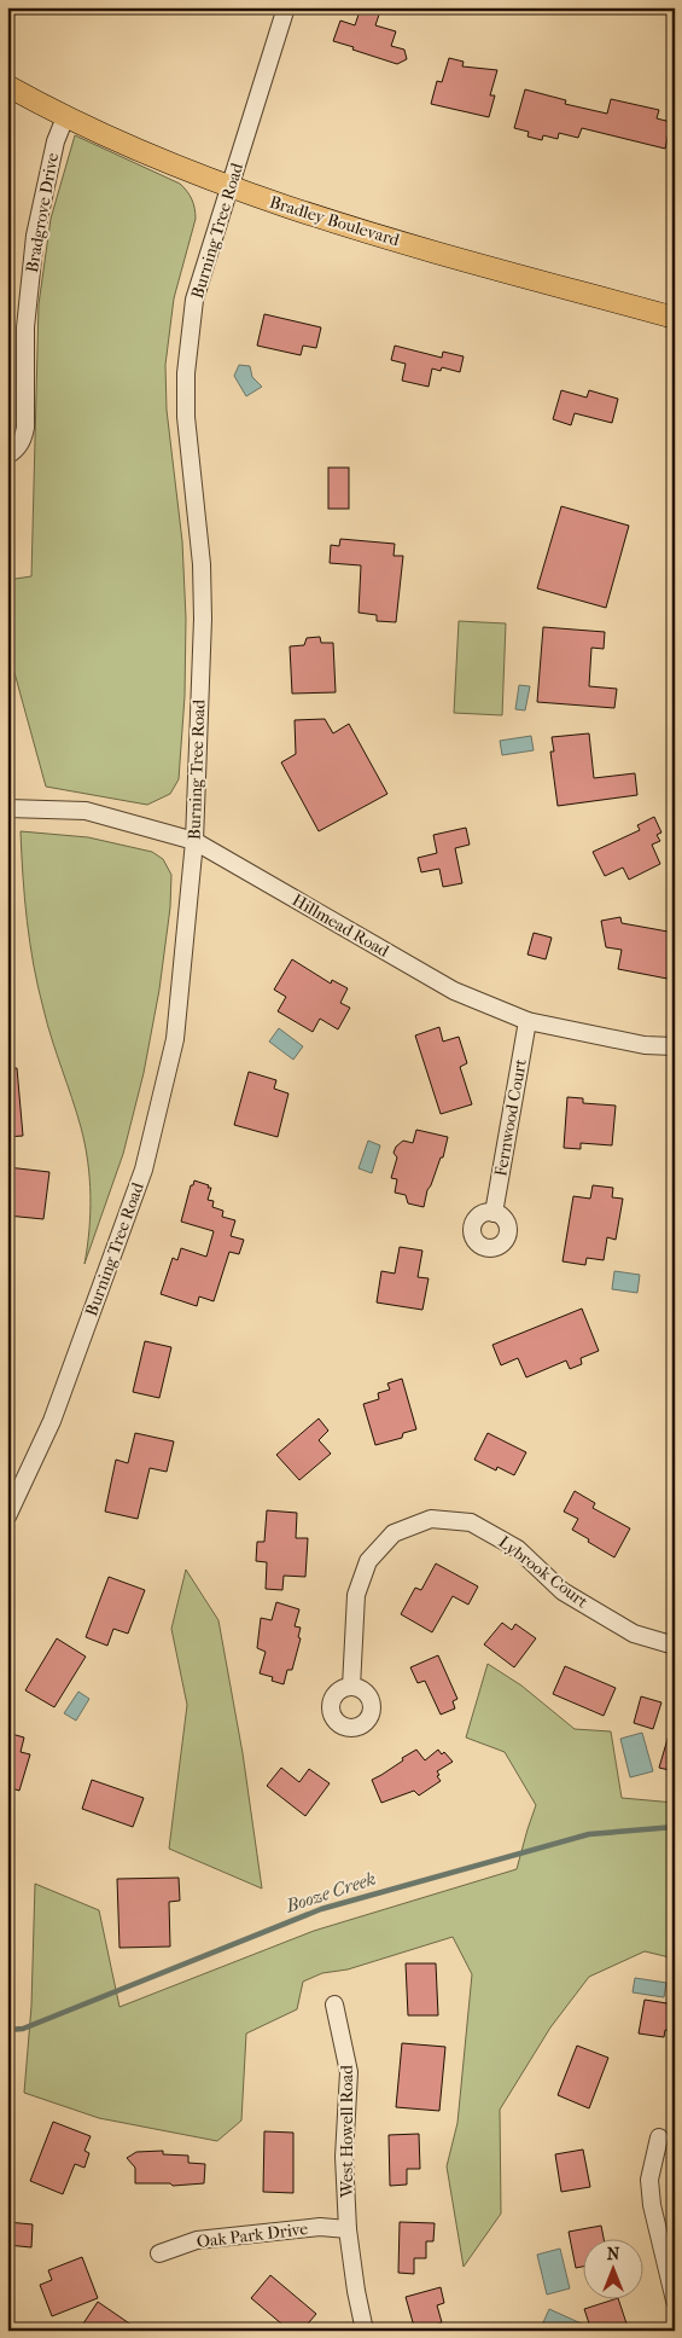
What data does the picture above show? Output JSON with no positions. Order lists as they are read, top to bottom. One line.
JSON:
{"streets":{"main road":["Bradley Boulevard"],"street":["Bradgrove Drive","Burning Tree Road","Hillmead Road","Fernwood Court","Lybrook Court","West Howell Road","Oak Park Drive"]},"crossings":[["Bradgrove Drive","Bradley Boulevard"],["Bradley Boulevard","Burning Tree Road"],["Burning Tree Road","Hillmead Road"],["Hillmead Road","Fernwood Court"],["West Howell Road","Oak Park Drive"]],"water":["Booze Creek"],"north":"top"}
